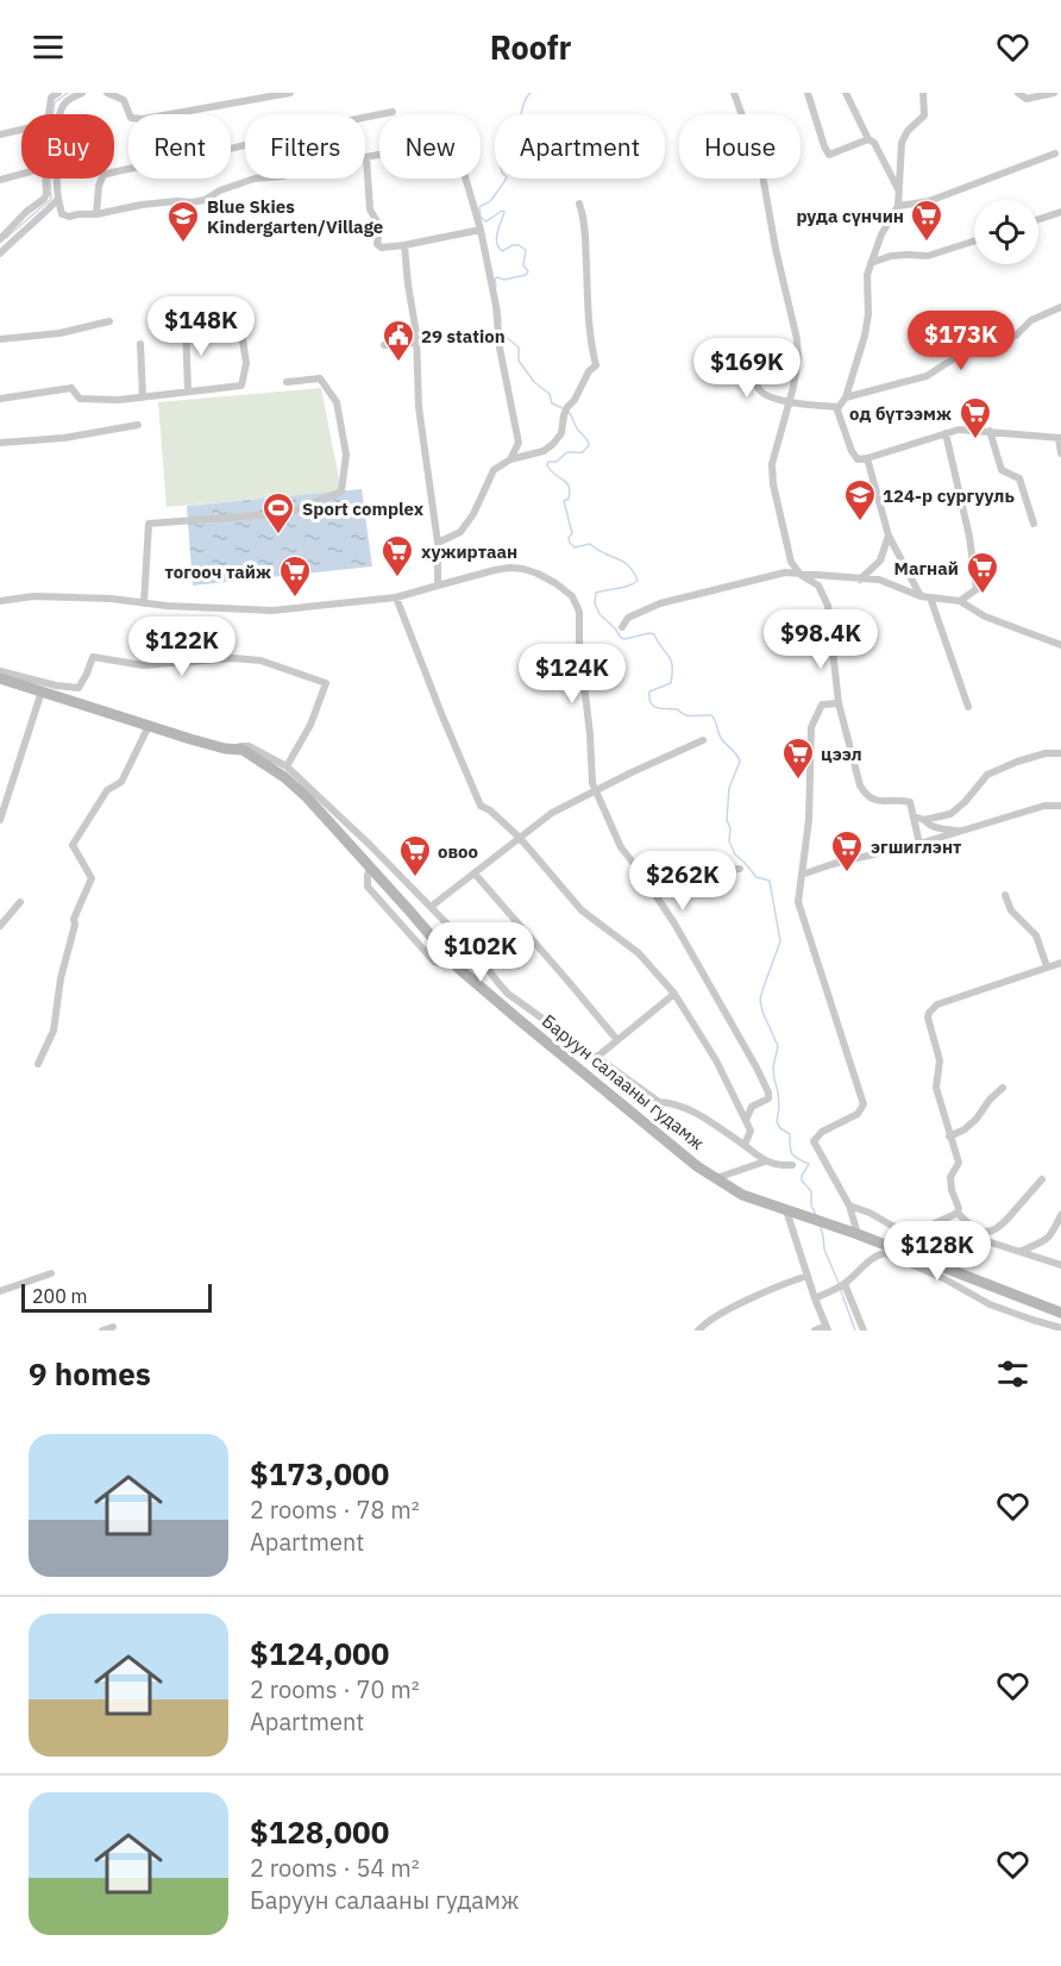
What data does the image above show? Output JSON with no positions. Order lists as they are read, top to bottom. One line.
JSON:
{"streets":{"main road":["Баруун салааны гудамж"]},"places":{"supermarket":["руда сүнчин","од бүтээмж","хужиртаан","Магнай","тогооч тайж","цээл","эгшиглэнт","овоо"],"school or university":["Blue Skies Kindergarten/Village","124-р сургууль"],"public building":["29 station"],"sports":["Sport complex"]},"scale_bar":"200 m","page":{"header":"Roofr","chip":["Buy","Rent","Filters","New","Apartment","House"],"price":["$148K","$173K","$169K","$98.4K","$122K","$124K","$262K","$102K","$128K"],"scale":"200 m","heading":"9 homes","list":[{"name":"$173,000","note":"2 rooms · 78 m² · Apartment"},{"name":"$124,000","note":"2 rooms · 70 m² · Apartment"},{"name":"$128,000","note":"2 rooms · 54 m² · Баруун салааны гудамж"}]}}
